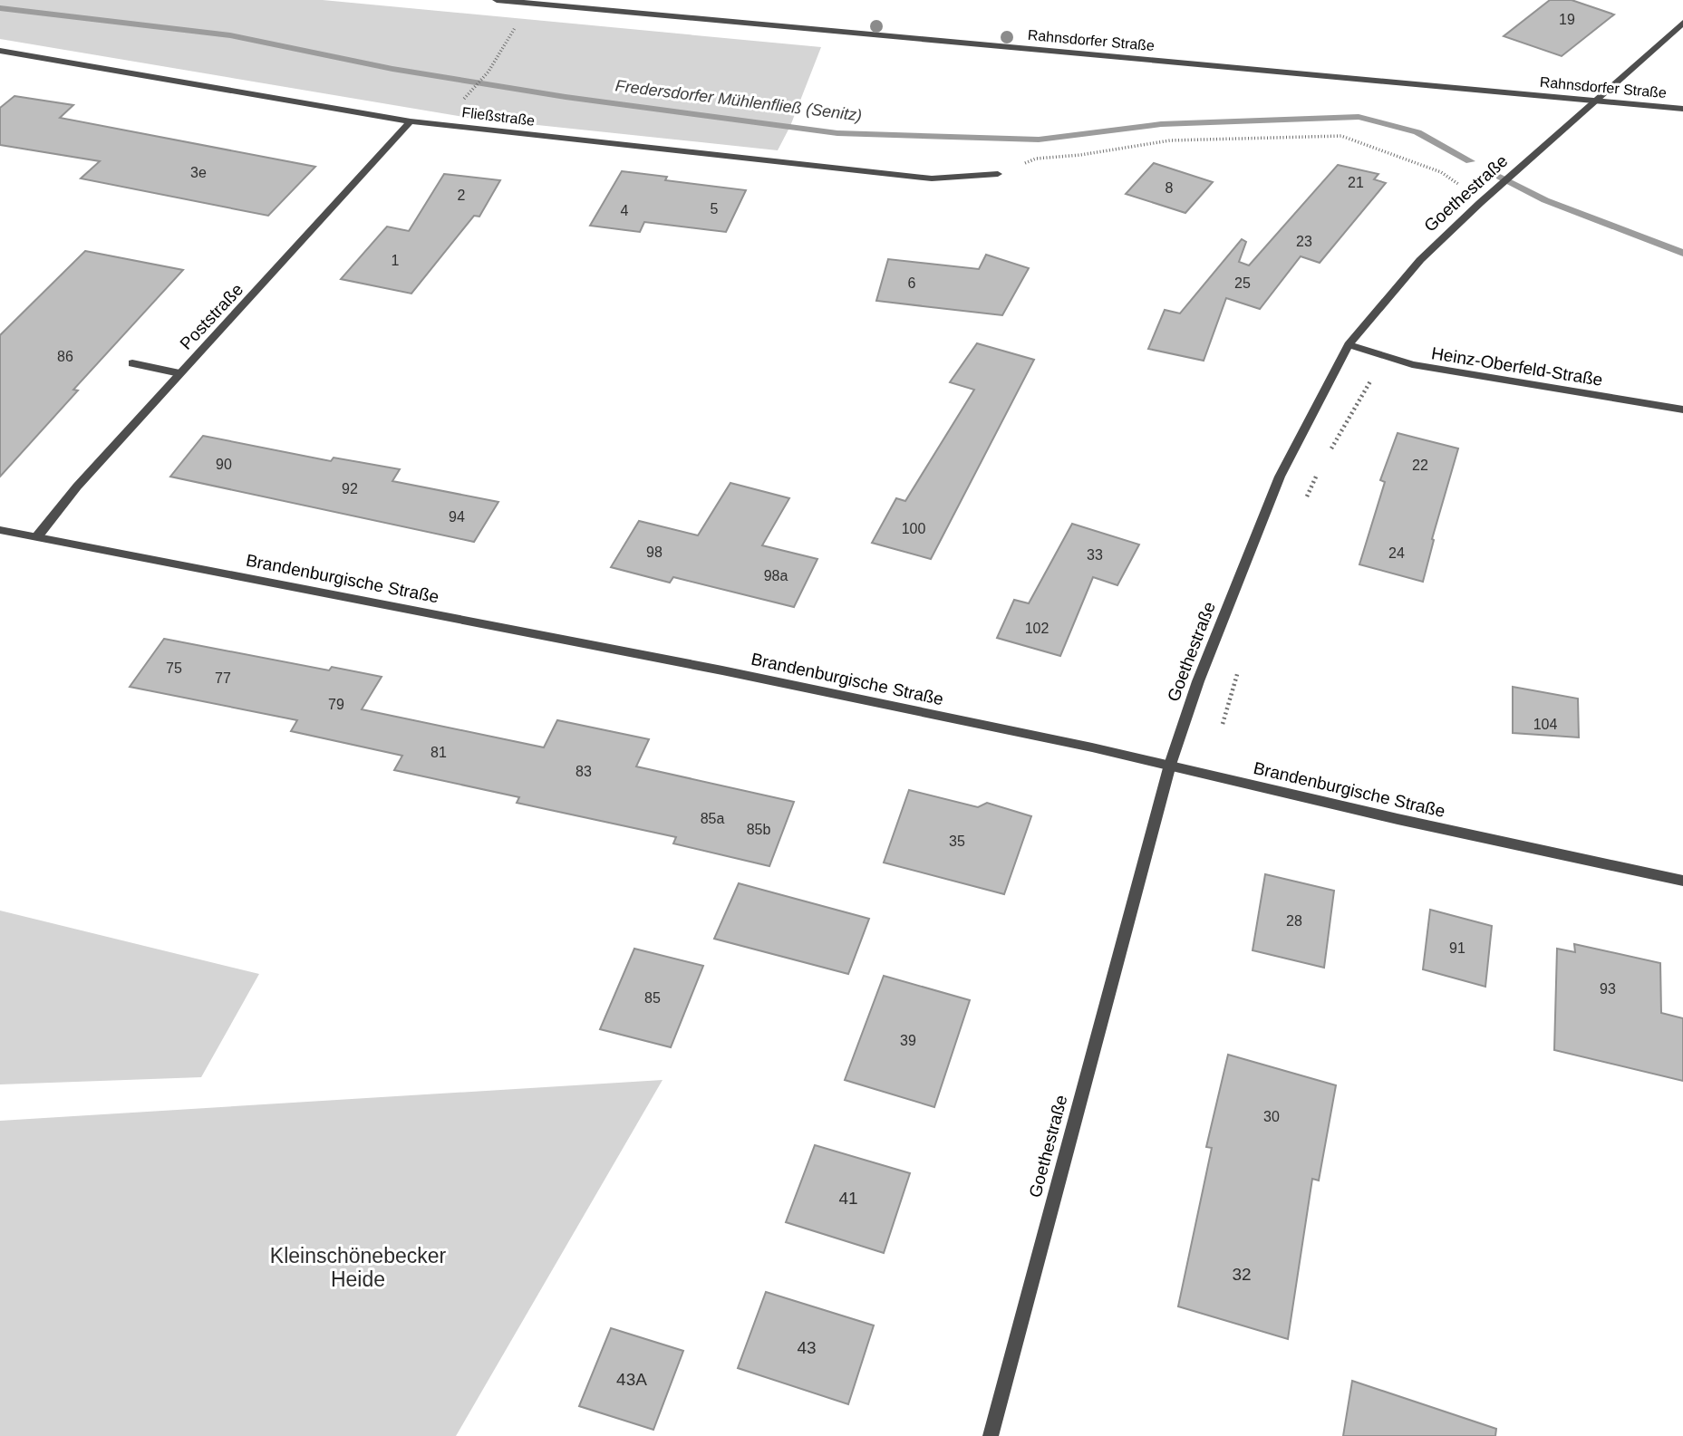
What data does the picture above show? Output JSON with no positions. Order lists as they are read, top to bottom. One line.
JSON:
{"streets":{"street":["Rahnsdorfer Straße","Fließstraße","Goethestraße","Poststraße","Heinz-Oberfeld-Straße","Brandenburgische Straße"]},"crossings":[["Rahnsdorfer Straße","Goethestraße"],["Fließstraße","Poststraße"],["Goethestraße","Heinz-Oberfeld-Straße"],["Goethestraße","Brandenburgische Straße"],["Poststraße","Brandenburgische Straße"]],"water":["Fredersdorfer Mühlenfließ (Senitz)"],"parks":["Kleinschönebecker Heide"],"house_numbers":["19","3e","21","8","2","5","4","23","1","6","25","86","90","22","92","94","100","98","24","33","98a","102","75","77","79","104","81","83","85a","85b","35","28","91","93","85","39","30","41","32","43","43A"]}
